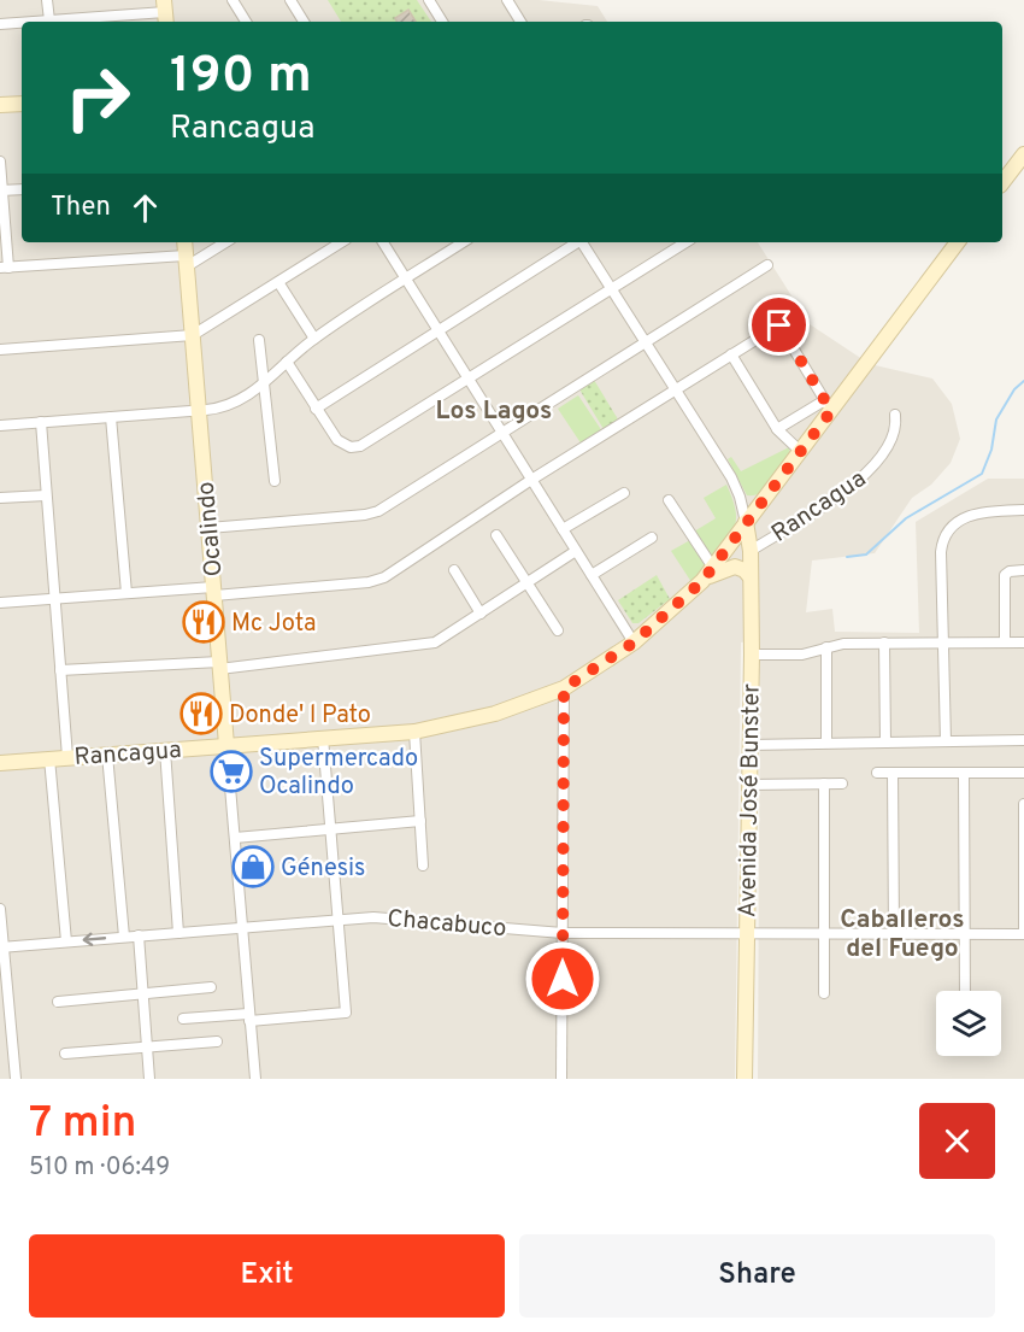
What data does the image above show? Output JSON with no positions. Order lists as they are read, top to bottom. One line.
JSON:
{"streets":{"main road":["Rancagua","Ocalindo","Avenida José Bunster"],"street":["Chacabuco"]},"crossings":[["Rancagua","Ocalindo"],["Rancagua","Avenida José Bunster"],["Ocalindo","Chacabuco"],["Avenida José Bunster","Chacabuco"]],"districts":["Los Lagos","Caballeros del Fuego"],"places":{"restaurant":["Mc Jota","Donde' l Pato"],"supermarket":["Supermercado Ocalindo"],"shop":["Génesis"]},"page":{"turn":["190 m","Rancagua"],"then":"Then","heading":["7 min","510 m · 06:49"],"buttons":["Exit","Share"]}}
